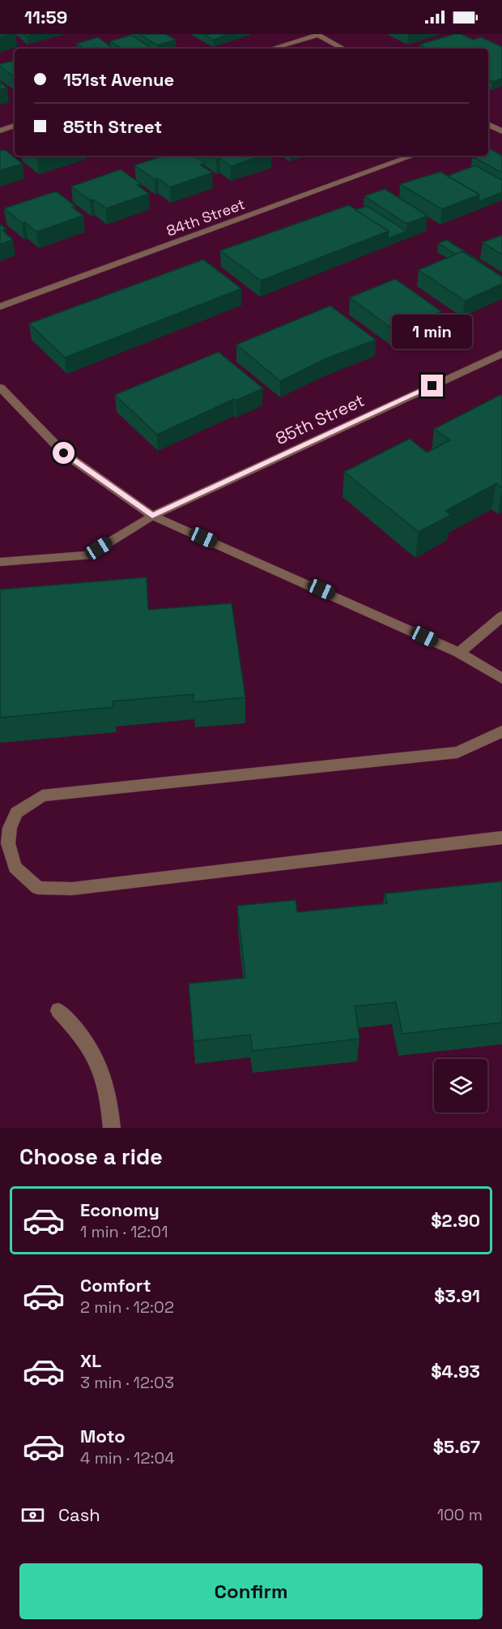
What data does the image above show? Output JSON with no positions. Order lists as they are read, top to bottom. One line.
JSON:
{"streets":{"street":["84th Street","85th Street"]},"page":{"status":"11:59","banner":["151st Avenue","85th Street"],"bubble":"1 min","heading":"Choose a ride","list":[{"name":"Economy","note":"1 min · 12:01","value":"$2.90"},{"name":"Comfort","note":"2 min · 12:02","value":"$3.91"},{"name":"XL","note":"3 min · 12:03","value":"$4.93"},{"name":"Moto","note":"4 min · 12:04","value":"$5.67"}],"pay":["Cash","100 m"],"buttons":"Confirm"}}
